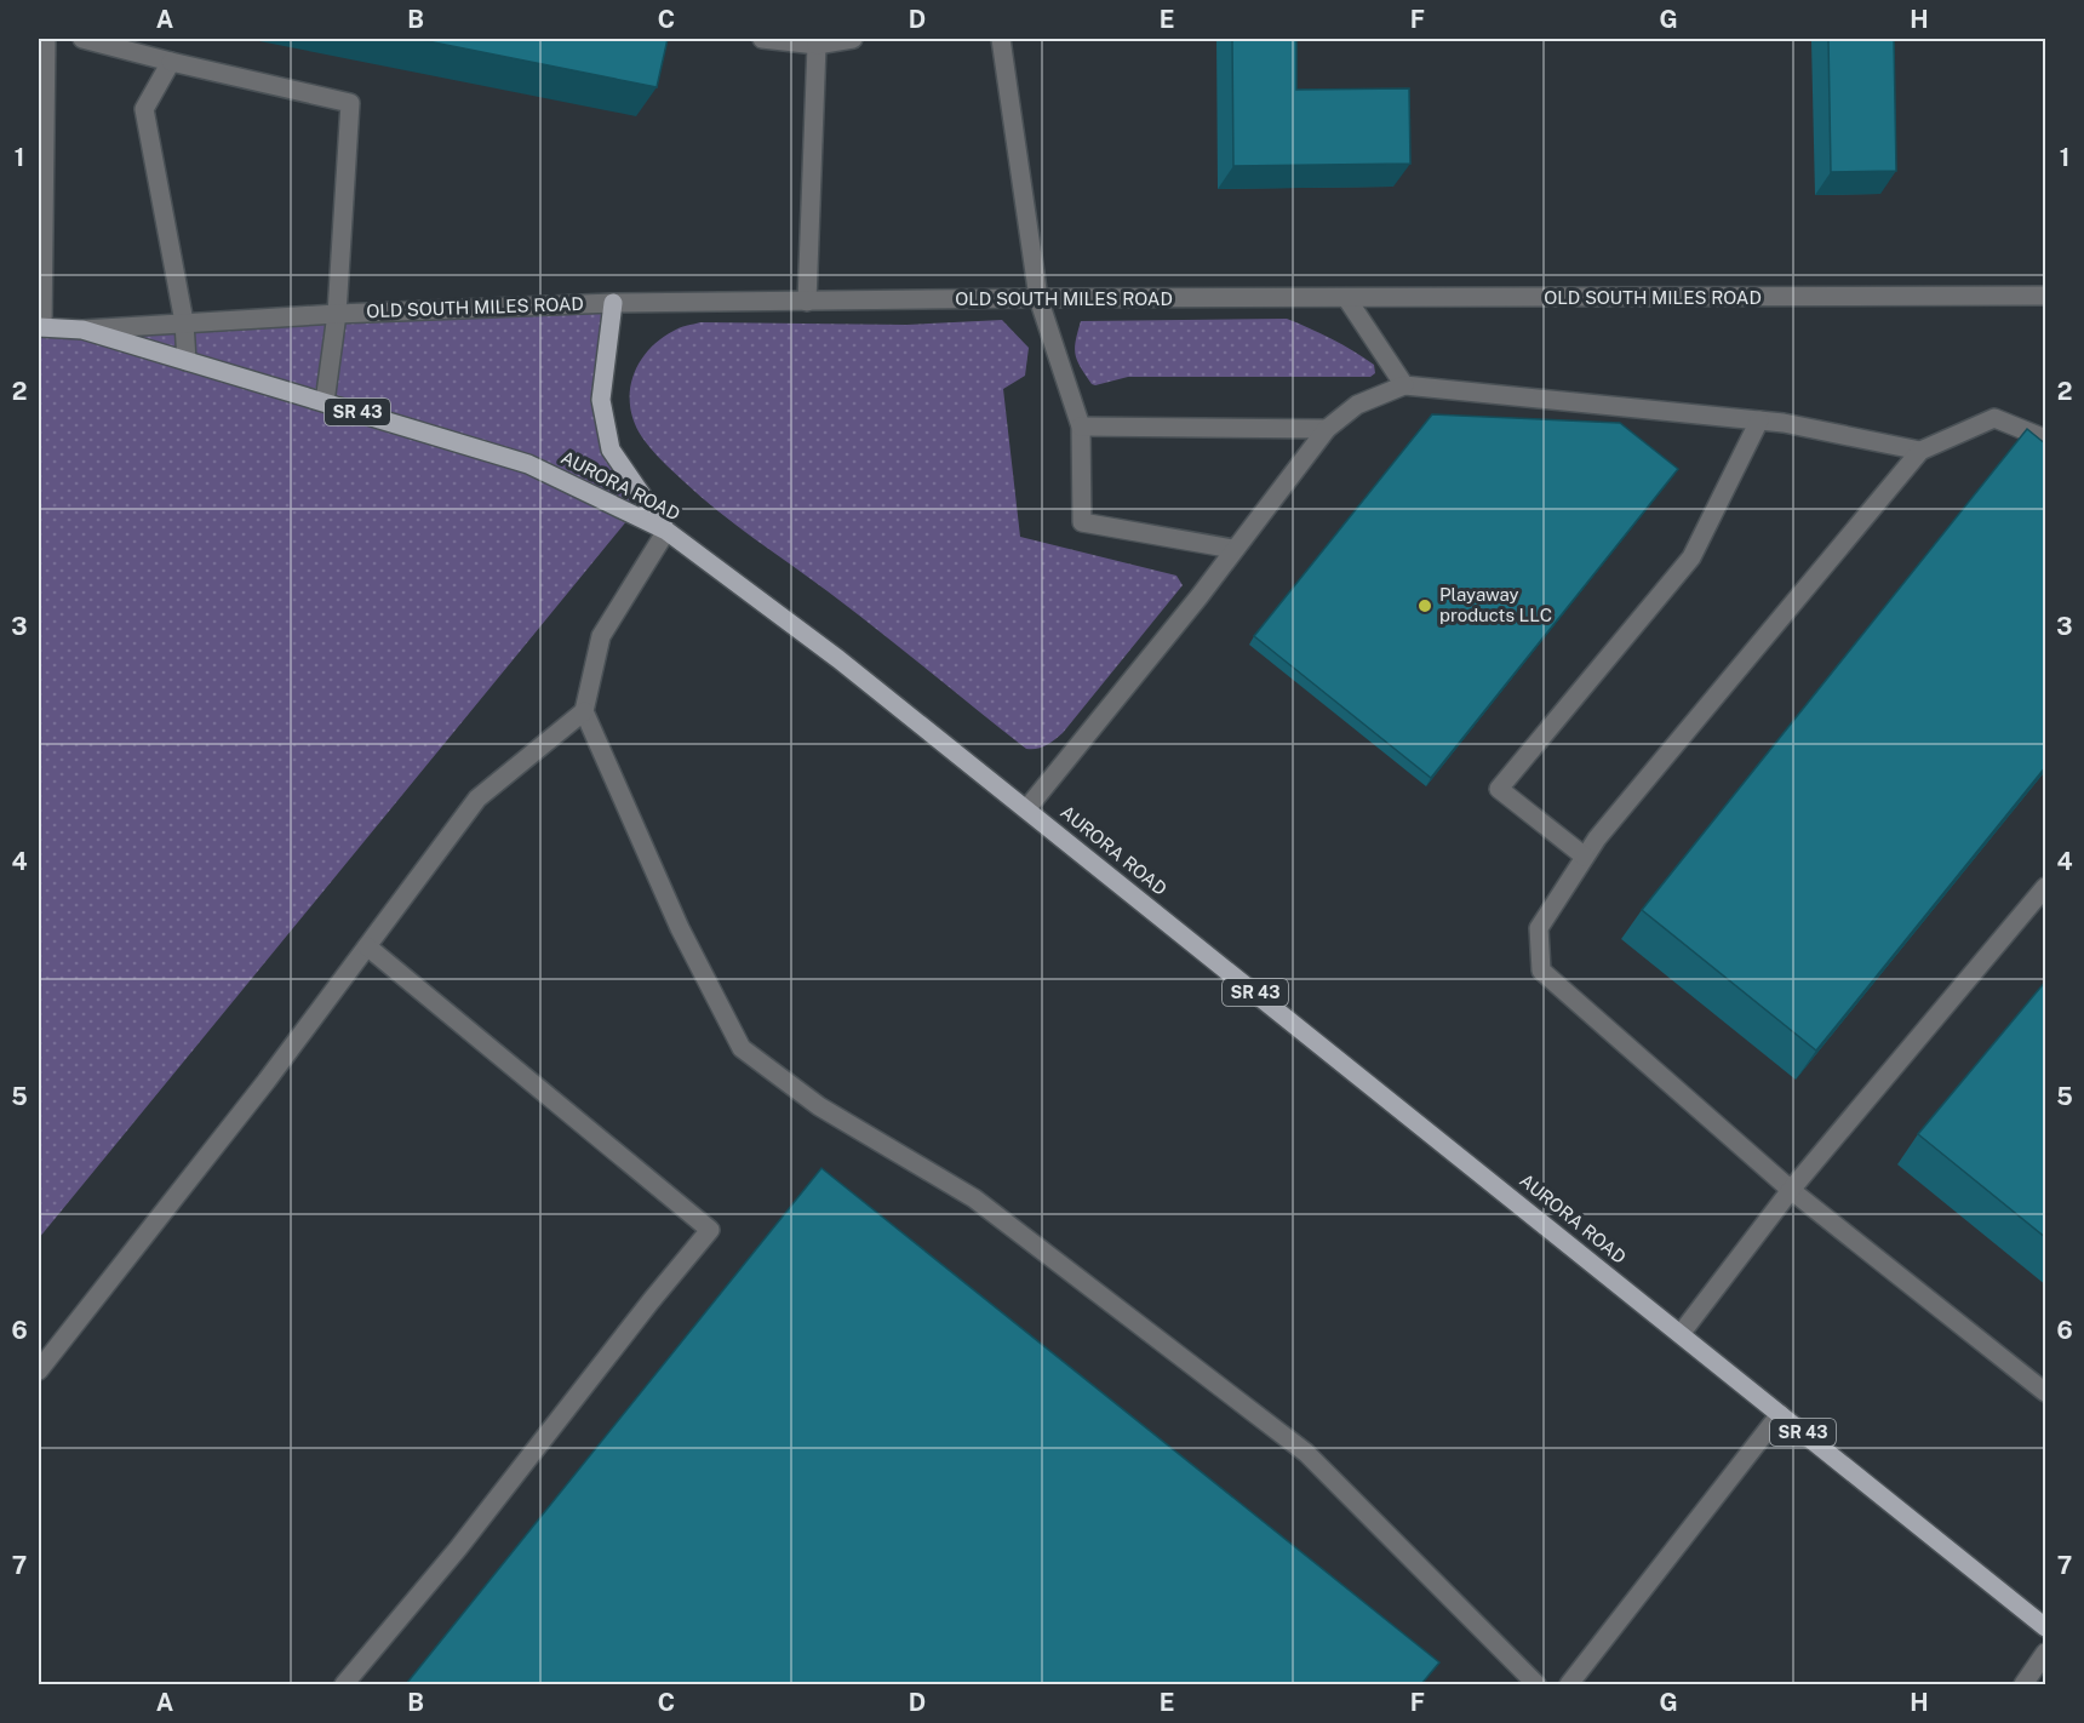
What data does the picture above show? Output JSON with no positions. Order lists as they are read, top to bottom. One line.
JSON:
{"streets":{"main road":["SR 43","AURORA ROAD"],"street":["OLD SOUTH MILES ROAD"]},"crossings":[["OLD SOUTH MILES ROAD","AURORA ROAD"]],"places":["Playaway products LLC"],"grid":{"columns":["A","B","C","D","E","F","G","H"],"rows":["1","2","3","4","5","6","7"]}}
